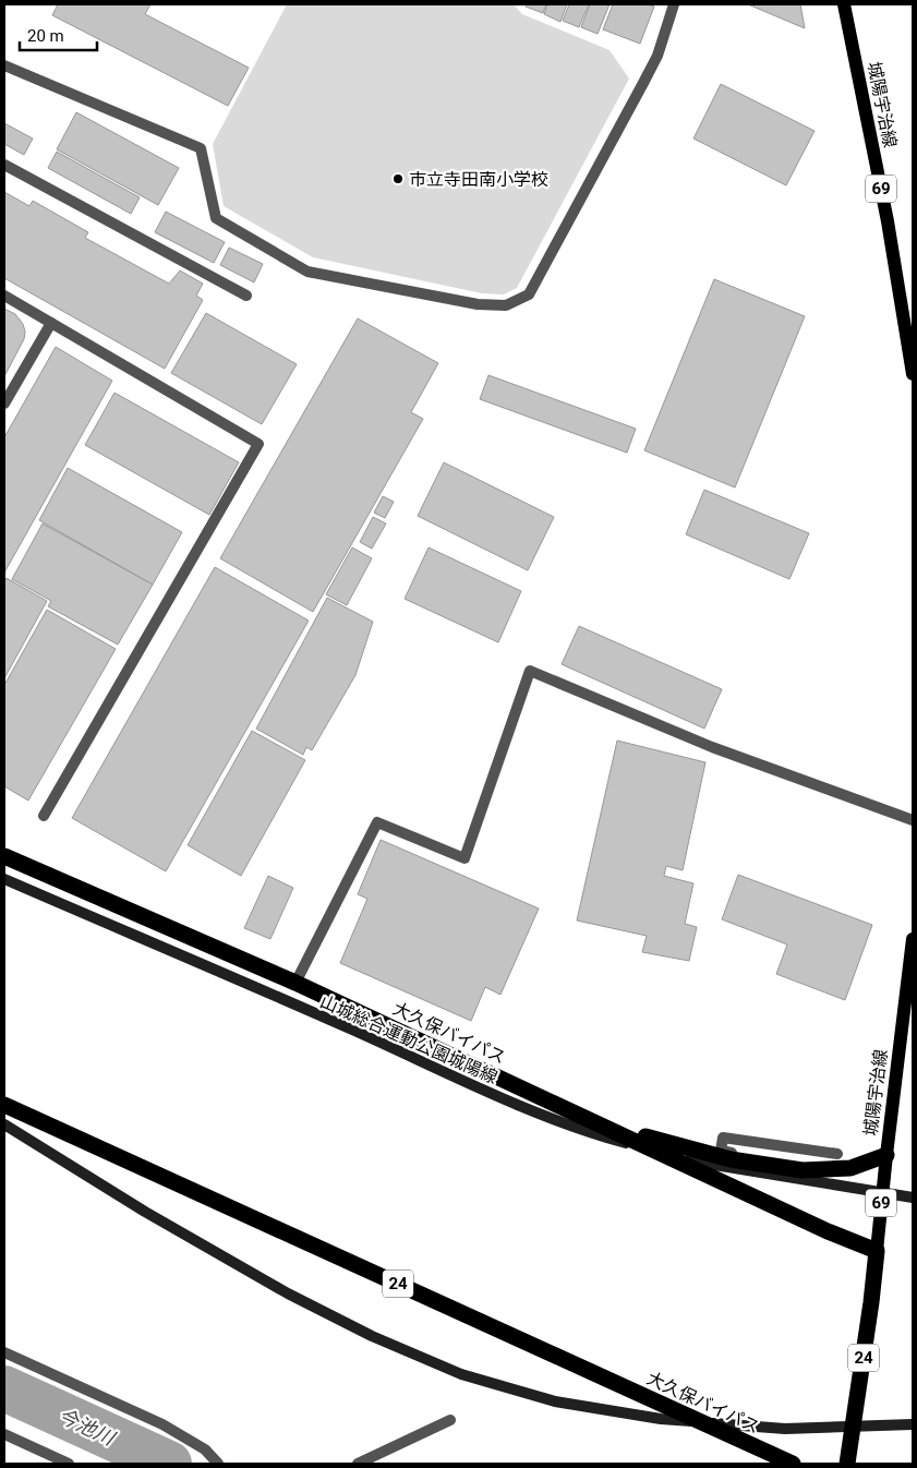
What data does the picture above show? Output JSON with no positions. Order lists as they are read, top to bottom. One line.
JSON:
{"streets":{"highway":["大久保バイパス","24"],"main road":["城陽宇治線","69","山城総合運動公園城陽線"]},"crossings":[["城陽宇治線","大久保バイパス"],["城陽宇治線","24"],["大久保バイパス","24"]],"water":["今池川"],"places":["市立寺田南小学校"],"scale_bar":"20 m"}
